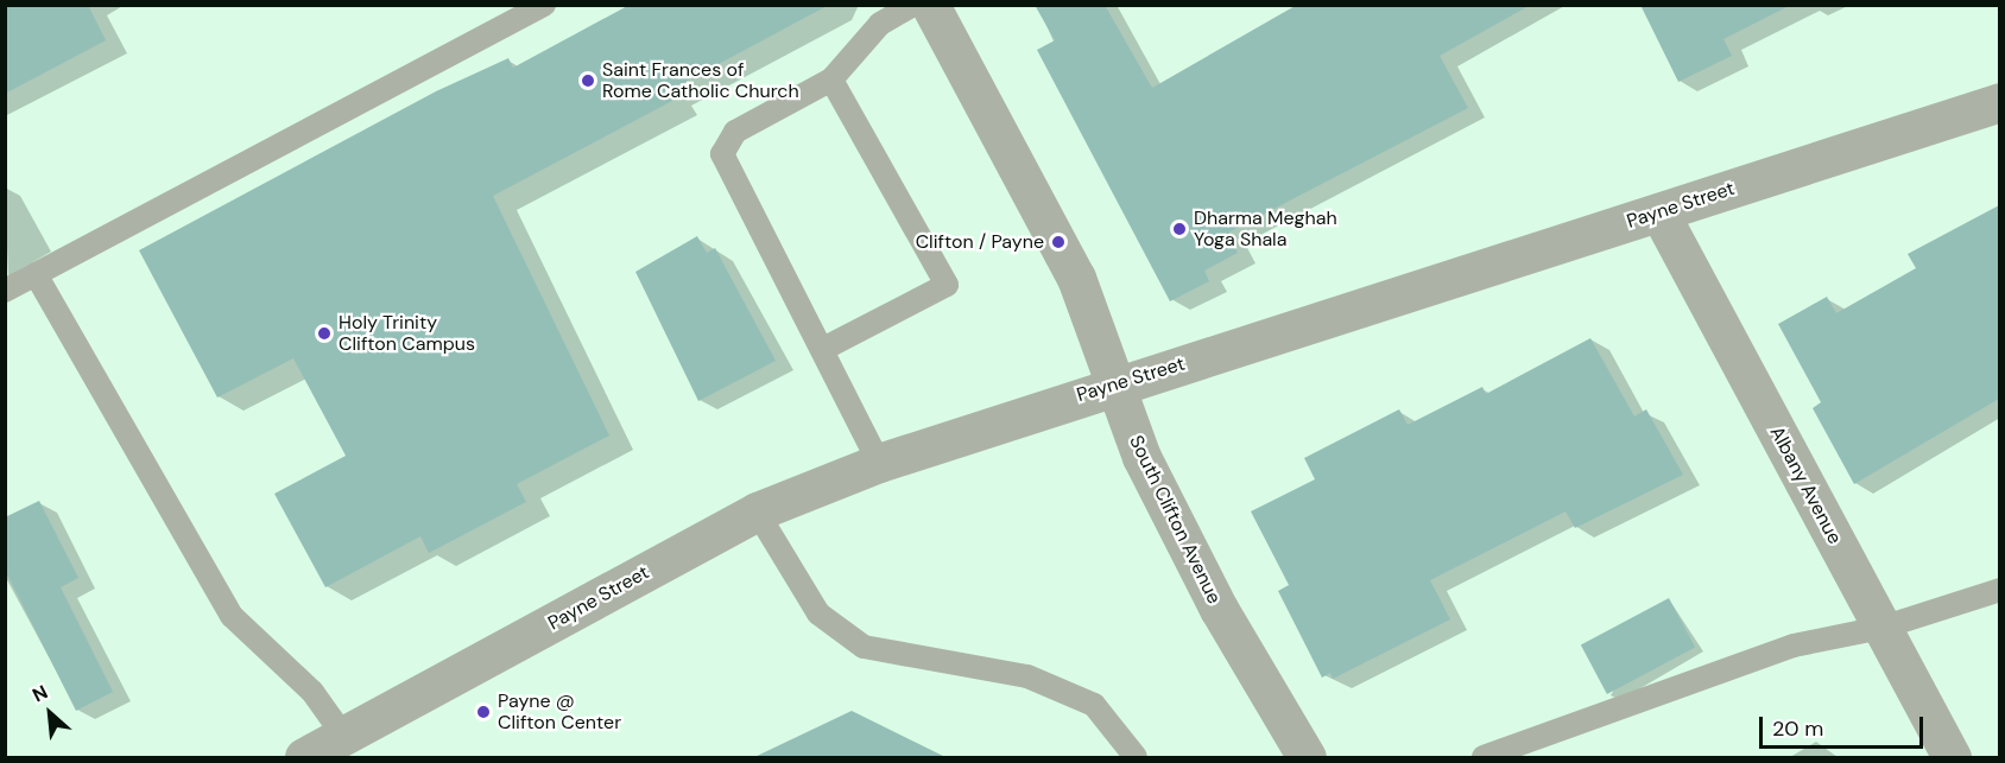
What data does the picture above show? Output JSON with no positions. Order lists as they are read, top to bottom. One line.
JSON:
{"streets":{"street":["Payne Street","Albany Avenue","South Clifton Avenue"]},"crossings":[["Payne Street","Albany Avenue"],["Payne Street","South Clifton Avenue"]],"places":["Saint Frances of Rome Catholic Church","Dharma Meghah Yoga Shala","Clifton / Payne","Holy Trinity Clifton Campus","Payne @ Clifton Center"],"scale_bar":"20 m","north":"top left"}
